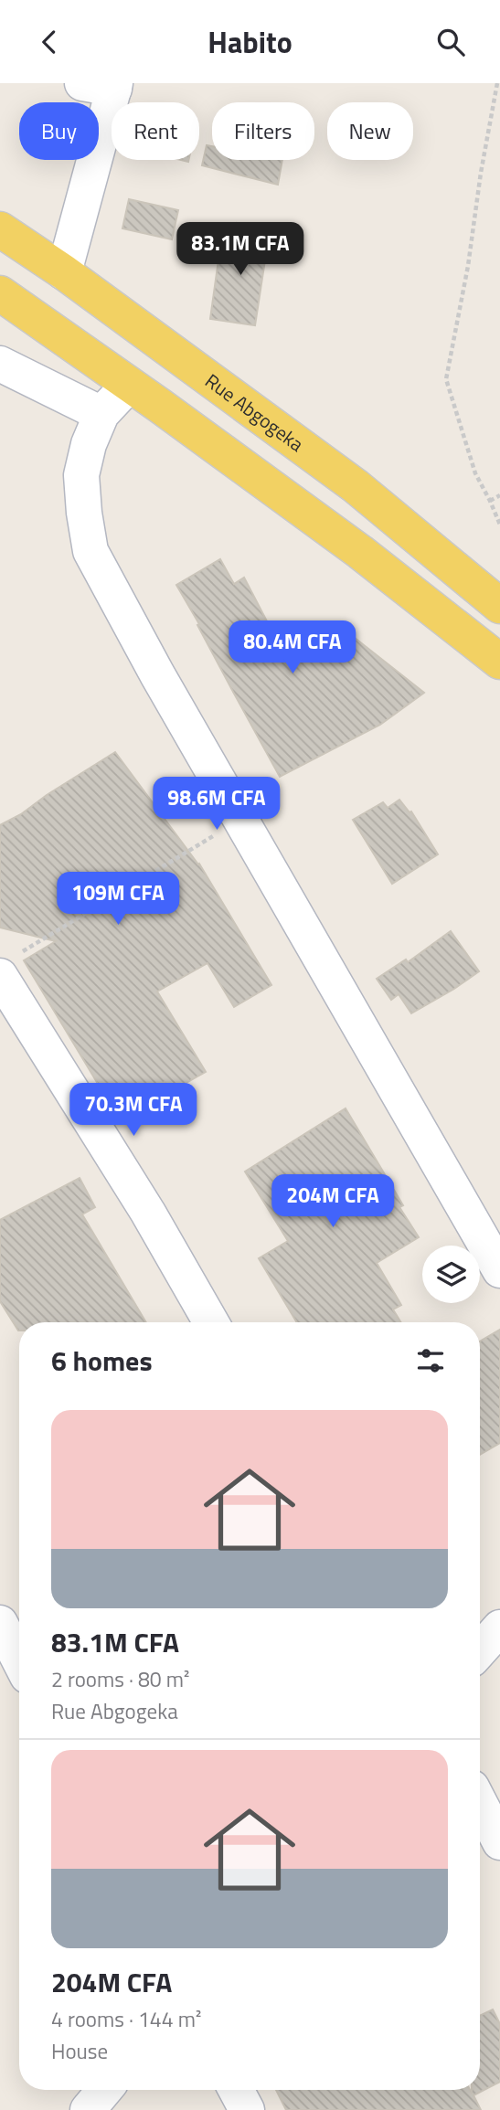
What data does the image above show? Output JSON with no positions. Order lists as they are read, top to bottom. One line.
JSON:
{"streets":{"main road":["Rue Abgogeka"]},"page":{"header":"Habito","chip":["Buy","Rent","Filters","New"],"price":["83.1M CFA","80.4M CFA","98.6M CFA","109M CFA","70.3M CFA","204M CFA"],"heading":"6 homes","list":[{"name":"83.1M CFA","note":"2 rooms · 80 m² · Rue Abgogeka"},{"name":"204M CFA","note":"4 rooms · 144 m² · House"}]}}
